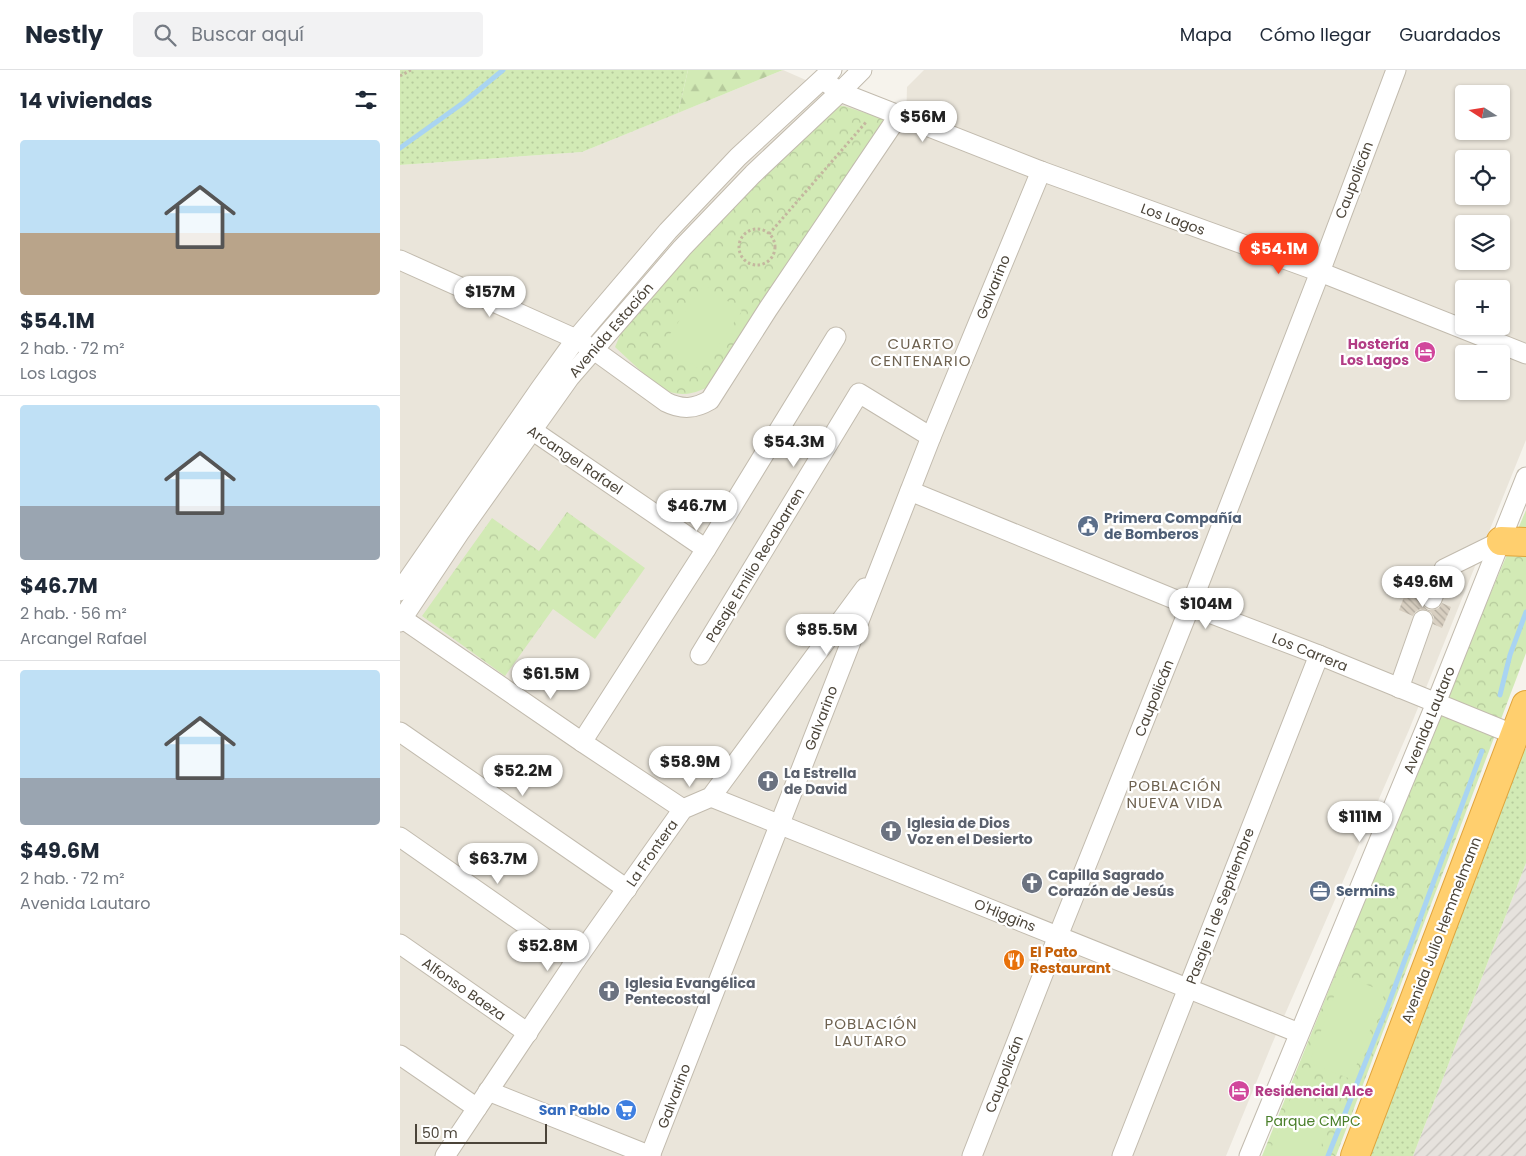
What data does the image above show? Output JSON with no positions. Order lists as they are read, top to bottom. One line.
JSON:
{"streets":{"highway":["Avenida Julio Hemmelmann"],"street":["Caupolicán","Los Lagos","Galvarino","Avenida Estación","Arcangel Rafael","Pasaje Emilio Recabarren","Los Carrera","Avenida Lautaro","La Frontera","Pasaje 11 de Septiembre","O'Higgins","Alfonso Baeza"]},"crossings":[["Caupolicán","Los Lagos"],["Caupolicán","Los Carrera"],["Caupolicán","O'Higgins"],["Los Lagos","Galvarino"],["Los Lagos","Avenida Estación"],["Galvarino","Pasaje Emilio Recabarren"],["Galvarino","Los Carrera"],["Galvarino","O'Higgins"],["Avenida Estación","Arcangel Rafael"],["Los Carrera","Avenida Lautaro"],["Los Carrera","Pasaje 11 de Septiembre"],["Los Carrera","Avenida Julio Hemmelmann"],["Avenida Lautaro","O'Higgins"],["La Frontera","O'Higgins"],["La Frontera","Alfonso Baeza"],["Pasaje 11 de Septiembre","O'Higgins"]],"districts":["CUARTO CENTENARIO","POBLACIÓN NUEVA VIDA","POBLACIÓN LAUTARO"],"parks":["Parque CMPC"],"places":{"hotel":["Hostería Los Lagos","Residencial Alce"],"public building":["Primera Compañía de Bomberos"],"church":["La Estrella de David","Iglesia de Dios Voz en el Desierto","Capilla Sagrado Corazón de Jesús","Iglesia Evangélica Pentecostal"],"office":["Sermins"],"restaurant":["El Pato Restaurant"],"supermarket":["San Pablo"]},"scale_bar":"50 m","north":"left","page":{"header":"Nestly","search":"Buscar aquí","nav":["Mapa","Cómo llegar","Guardados"],"heading":"14 viviendas","map_buttons":["+","−"],"price":["$56M","$54.1M","$157M","$54.3M","$46.7M","$49.6M","$104M","$85.5M","$61.5M","$58.9M","$52.2M","$111M","$63.7M","$52.8M"],"list":[{"name":"$54.1M","note":"2 hab. · 72 m² · Los Lagos"},{"name":"$46.7M","note":"2 hab. · 56 m² · Arcangel Rafael"},{"name":"$49.6M","note":"2 hab. · 72 m² · Avenida Lautaro"}],"scale":"50 m"}}
